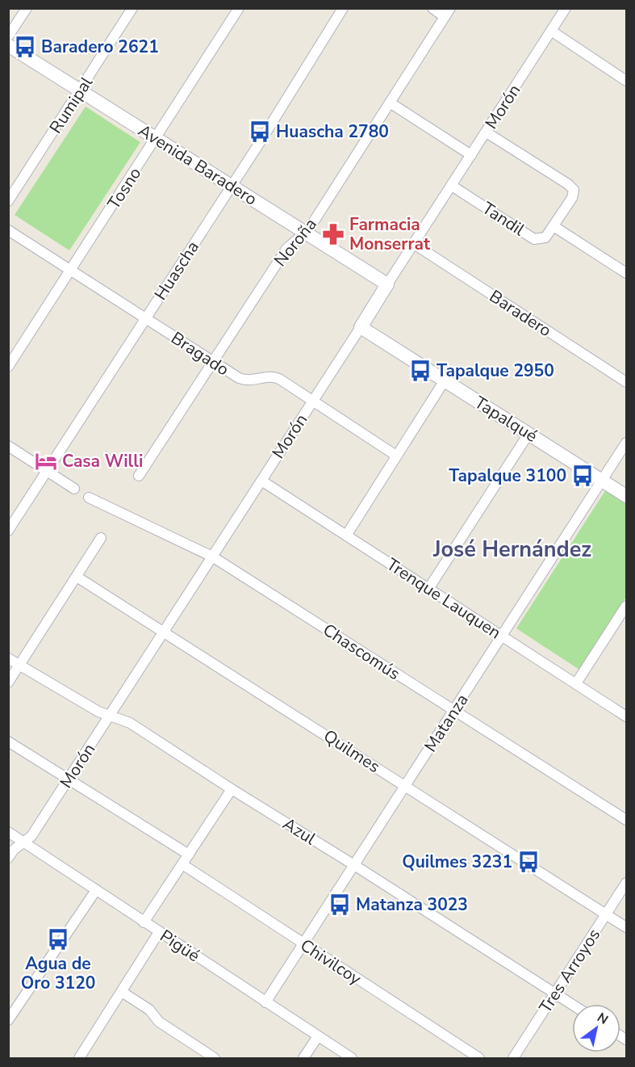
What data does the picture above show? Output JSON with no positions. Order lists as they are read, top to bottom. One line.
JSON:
{"streets":{"main road":["Morón","Avenida Baradero","Tapalqué"],"street":["Rumipal","Tosno","Tandil","Noroña","Huascha","Baradero","Bragado","Trenque Lauquen","Chascomús","Matanza","Quilmes","Azul","Pigüé","Chivilcoy","Tres Arroyos"]},"crossings":[["Rumipal","Avenida Baradero"],["Morón","Avenida Baradero"],["Morón","Tandil"],["Morón","Baradero"],["Morón","Bragado"],["Morón","Tapalqué"],["Morón","Trenque Lauquen"],["Morón","Chascomús"],["Morón","Quilmes"],["Morón","Azul"],["Morón","Pigüé"],["Avenida Baradero","Tosno"],["Avenida Baradero","Noroña"],["Avenida Baradero","Huascha"],["Tosno","Bragado"],["Noroña","Bragado"],["Huascha","Bragado"],["Tapalqué","Matanza"],["Trenque Lauquen","Matanza"],["Chascomús","Matanza"],["Matanza","Quilmes"],["Matanza","Azul"],["Matanza","Pigüé"],["Matanza","Chivilcoy"],["Quilmes","Tres Arroyos"],["Azul","Tres Arroyos"]],"districts":["José Hernández"],"places":{"bus stop":["Baradero 2621","Huascha 2780","Tapalque 2950","Tapalque 3100","Quilmes 3231","Matanza 3023","Agua de Oro 3120"],"pharmacy":["Farmacia Monserrat"],"hotel":["Casa Willi"]},"north":"top right"}
